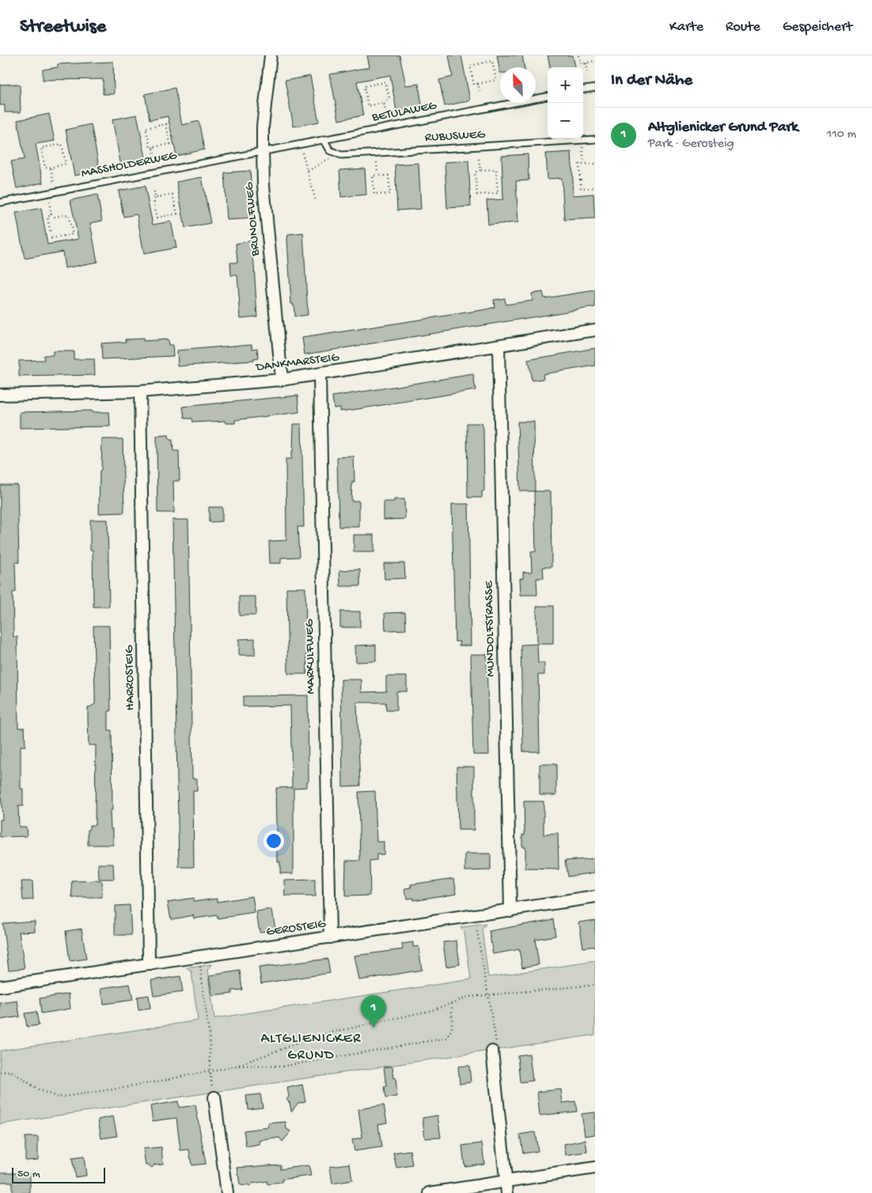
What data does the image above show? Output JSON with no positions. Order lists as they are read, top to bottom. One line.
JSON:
{"streets":{"street":["BRUNOLFWEG","DANKMARSTEIG","MUNDOLFSTRASSE","MARKULFWEG","HARROSTEIG","GEROSTEIG"],"lane":["BETULAWEG","RUBUSWEG","MASSHOLDERWEG"]},"crossings":[["BETULAWEG","MASSHOLDERWEG"],["BETULAWEG","BRUNOLFWEG"],["MASSHOLDERWEG","BRUNOLFWEG"],["BRUNOLFWEG","DANKMARSTEIG"],["DANKMARSTEIG","MUNDOLFSTRASSE"],["DANKMARSTEIG","MARKULFWEG"],["DANKMARSTEIG","HARROSTEIG"],["MUNDOLFSTRASSE","GEROSTEIG"],["MARKULFWEG","GEROSTEIG"],["HARROSTEIG","GEROSTEIG"]],"districts":["ALTGLIENICKER GRUND"],"scale_bar":"50 m","north":"top left","page":{"header":"Streetwise","nav":["Karte","Route","Gespeichert"],"heading":"In der Nähe","map_buttons":["+","−"],"list":[{"mark":"1","name":"Altglienicker Grund Park","note":"Park · Gerosteig","value":"110 m"}],"pins":"1","scale":"50 m"}}
